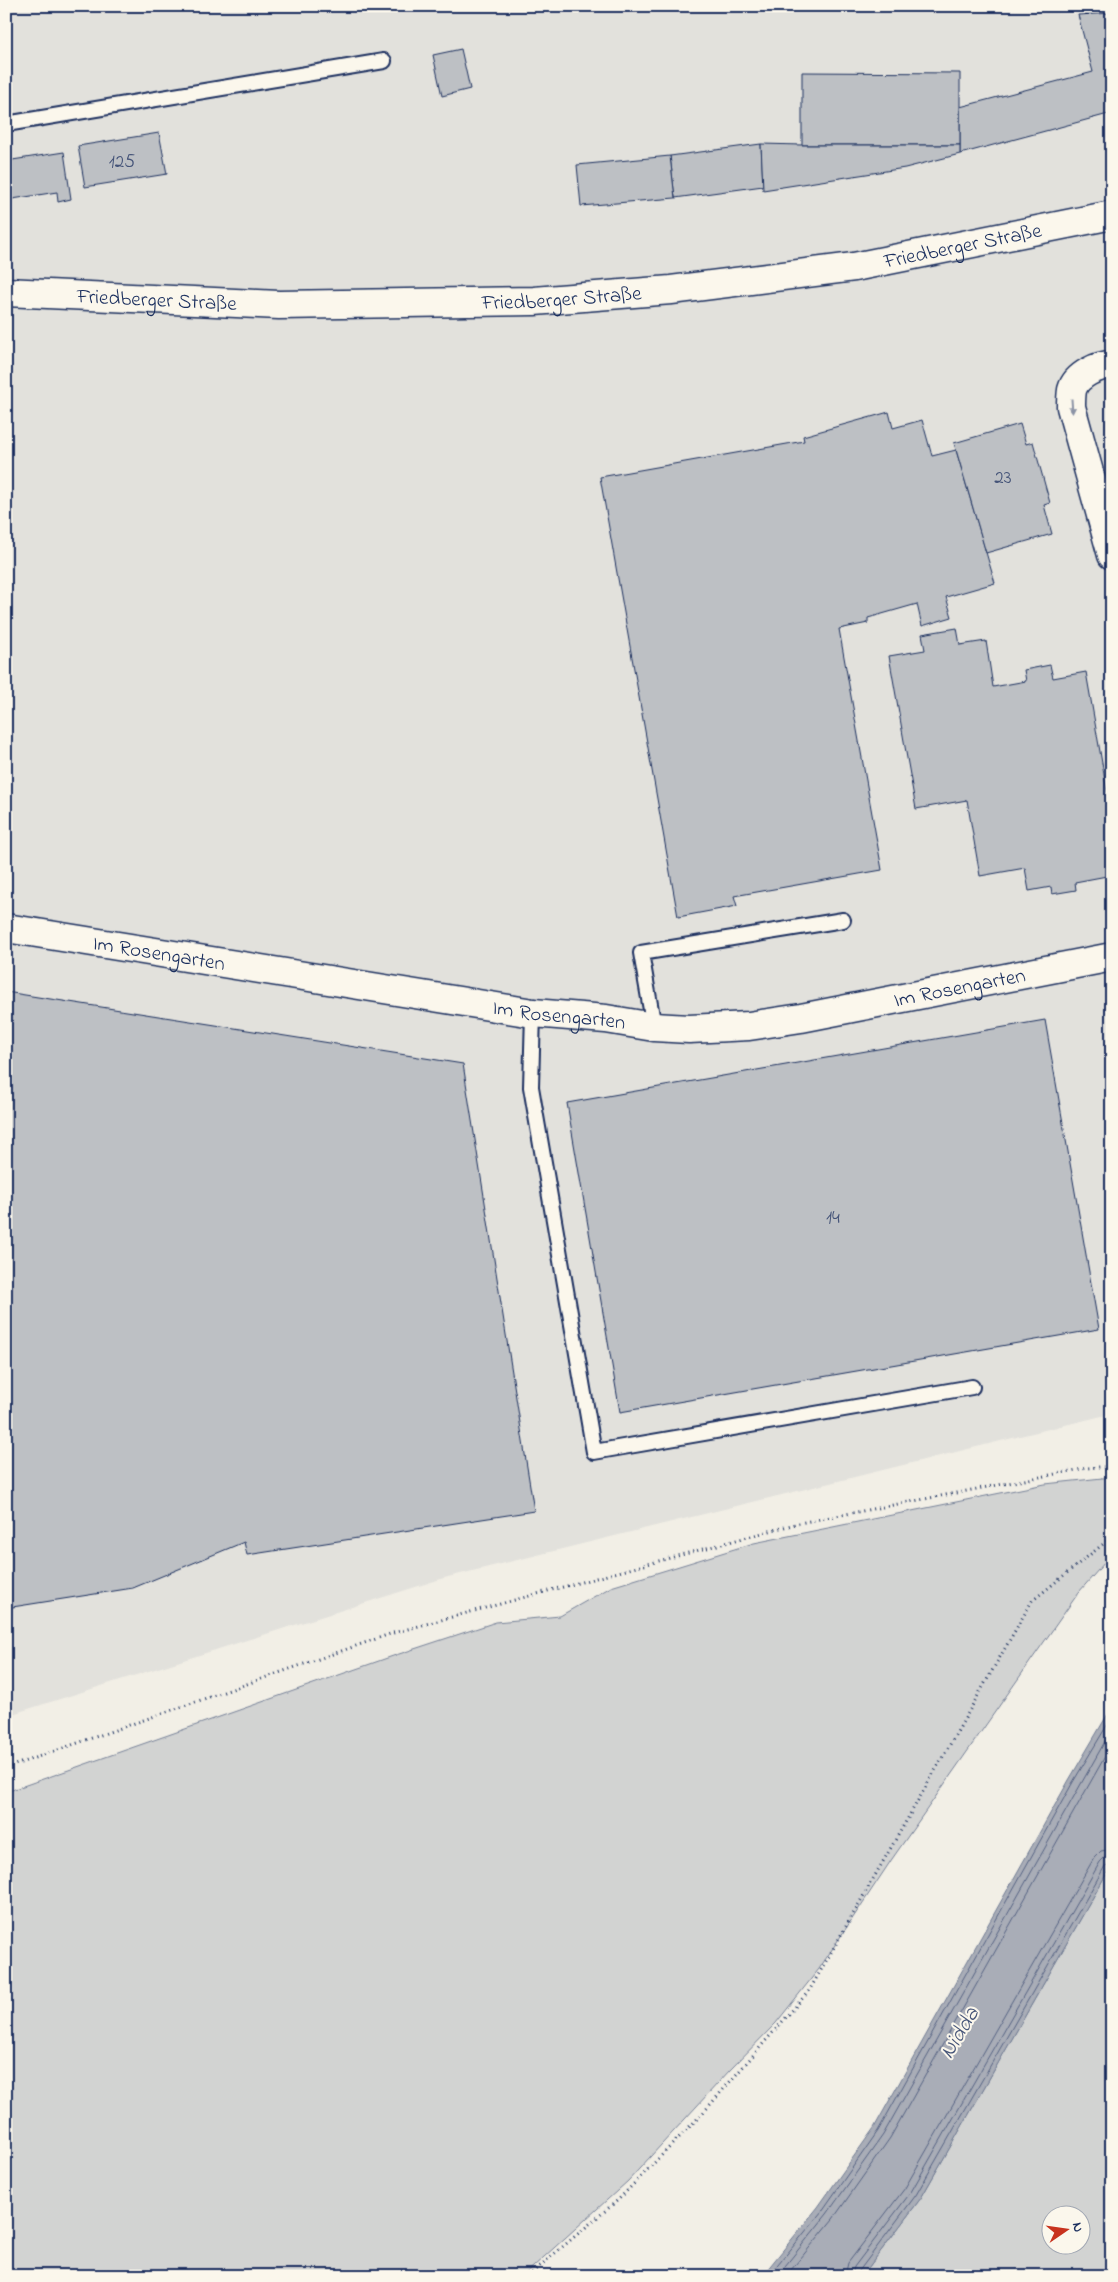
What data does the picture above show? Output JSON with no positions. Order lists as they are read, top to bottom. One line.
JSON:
{"streets":{"street":["Friedberger Straße","Im Rosengarten"]},"water":["Nidda"],"house_numbers":["125","23","14"],"north":"right"}
